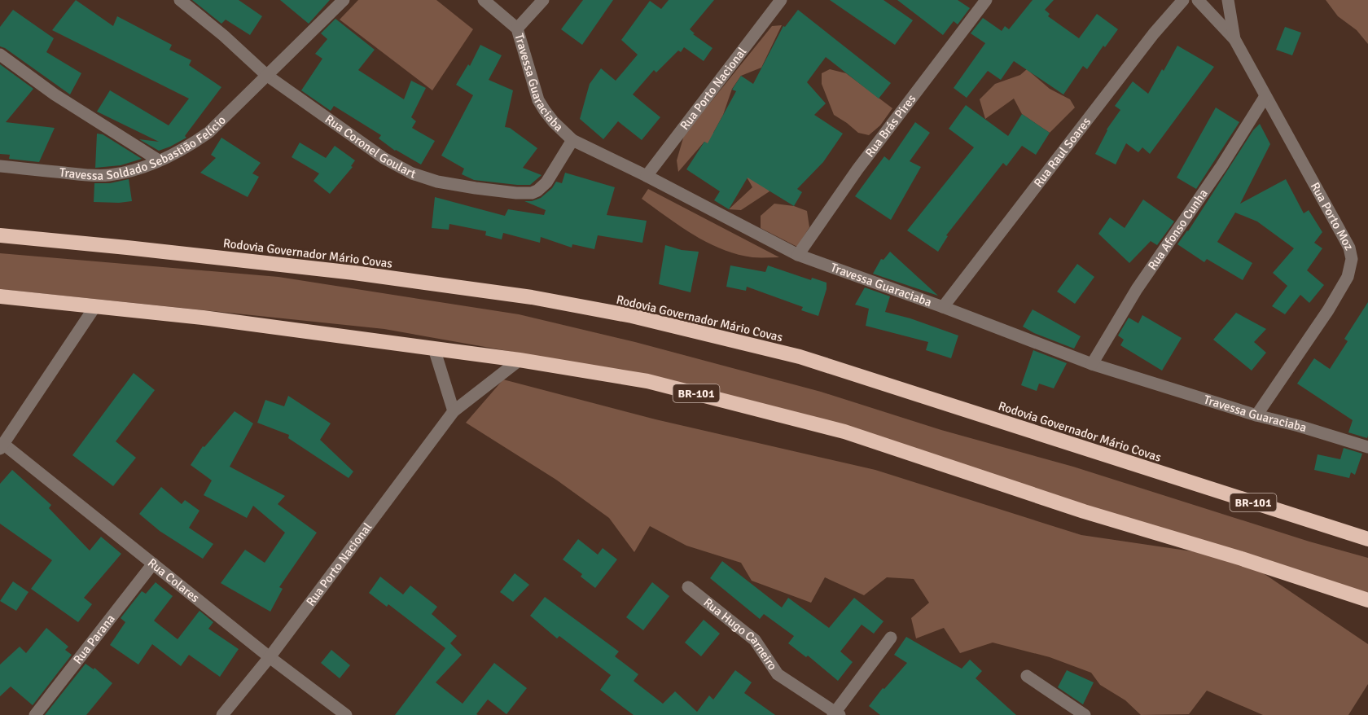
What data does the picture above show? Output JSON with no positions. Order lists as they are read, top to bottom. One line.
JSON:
{"streets":{"highway":["Rodovia Governador Mário Covas","BR-101"],"street":["Travessa Guaraciaba","Rua Porto Nacional","Rua Brás Pires","Travessa Soldado Sebastião Felício","Rua Coronel Goulart","Rua Raul Soares","Rua Porto Moz","Rua Afonso Cunha","Rua Colares","Rua Hugo Carneiro","Rua Parana"]},"crossings":[["Travessa Guaraciaba","Rua Porto Nacional"],["Travessa Guaraciaba","Rua Brás Pires"],["Travessa Guaraciaba","Rua Coronel Goulart"],["Travessa Guaraciaba","Rua Raul Soares"],["Travessa Guaraciaba","Rua Porto Moz"],["Travessa Guaraciaba","Rua Afonso Cunha"],["Rua Porto Nacional","BR-101"],["Rua Porto Nacional","Rua Colares"],["Travessa Soldado Sebastião Felício","Rua Coronel Goulart"],["Rua Porto Moz","Rua Afonso Cunha"],["Rua Colares","Rua Parana"]]}
